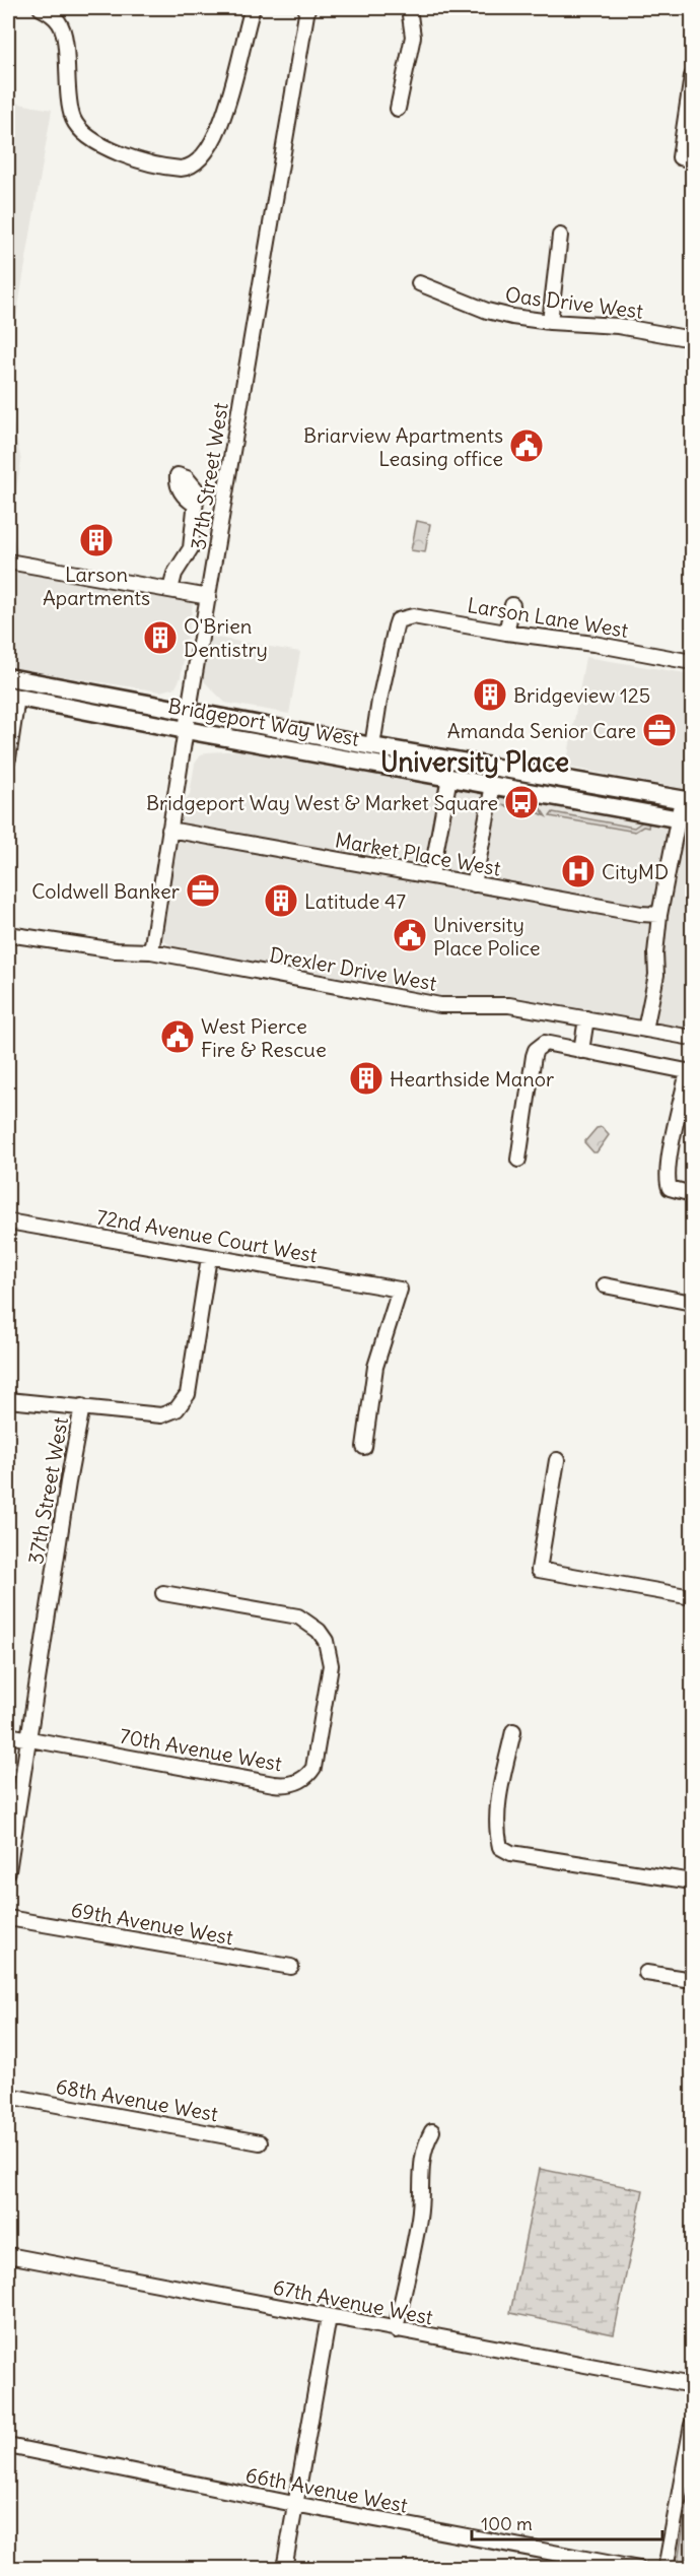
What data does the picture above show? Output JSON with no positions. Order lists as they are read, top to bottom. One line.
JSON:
{"streets":{"main road":["Bridgeport Way West"],"street":["Oas Drive West","37th Street West","Larson Lane West","Market Place West","Drexler Drive West","72nd Avenue Court West","70th Avenue West","69th Avenue West","68th Avenue West","67th Avenue West","66th Avenue West"]},"crossings":[["37th Street West","Bridgeport Way West"],["37th Street West","Market Place West"],["37th Street West","Drexler Drive West"],["37th Street West","70th Avenue West"],["Larson Lane West","Bridgeport Way West"]],"districts":["University Place"],"places":{"public building":["Briarview Apartments Leasing office","University Place Police","West Pierce Fire & Rescue"],"building":["Larson Apartments","O'Brien Dentistry","Bridgeview 125","Latitude 47","Hearthside Manor"],"office":["Amanda Senior Care","Coldwell Banker"],"bus stop":["Bridgeport Way West & Market Square"],"hospital":["CityMD"]},"scale_bar":"100 m"}
